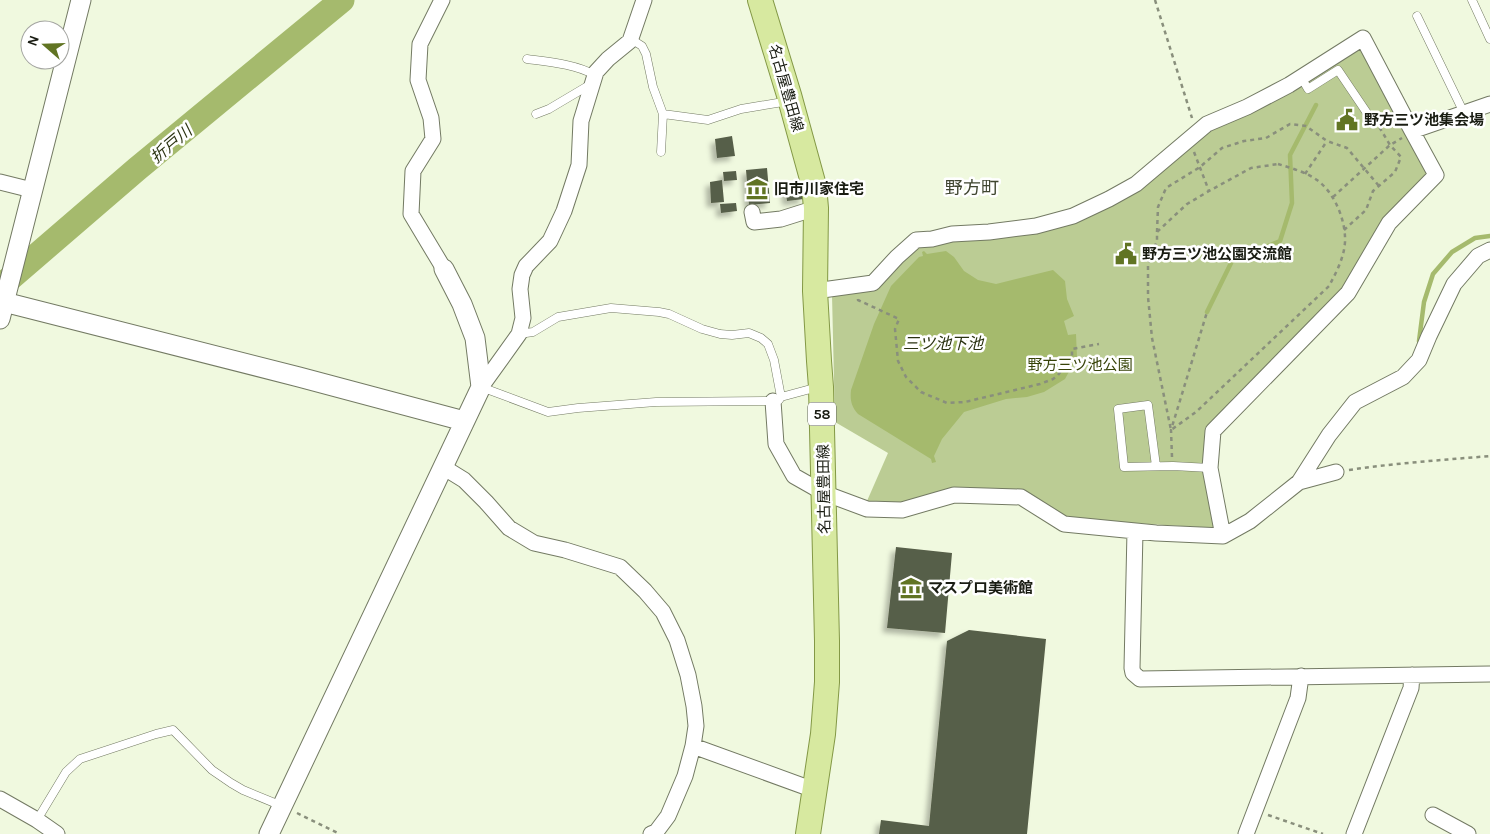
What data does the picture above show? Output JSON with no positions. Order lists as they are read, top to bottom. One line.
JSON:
{"streets":{"main road":["名古屋豊田線","58"]},"districts":["野方町"],"water":["折戸川","三ツ池下池"],"parks":["野方三ツ池公園"],"places":{"public building":["野方三ツ池集会場","野方三ツ池公園交流館"],"museum":["旧市川家住宅","マスプロ美術館"]},"north":"left"}
